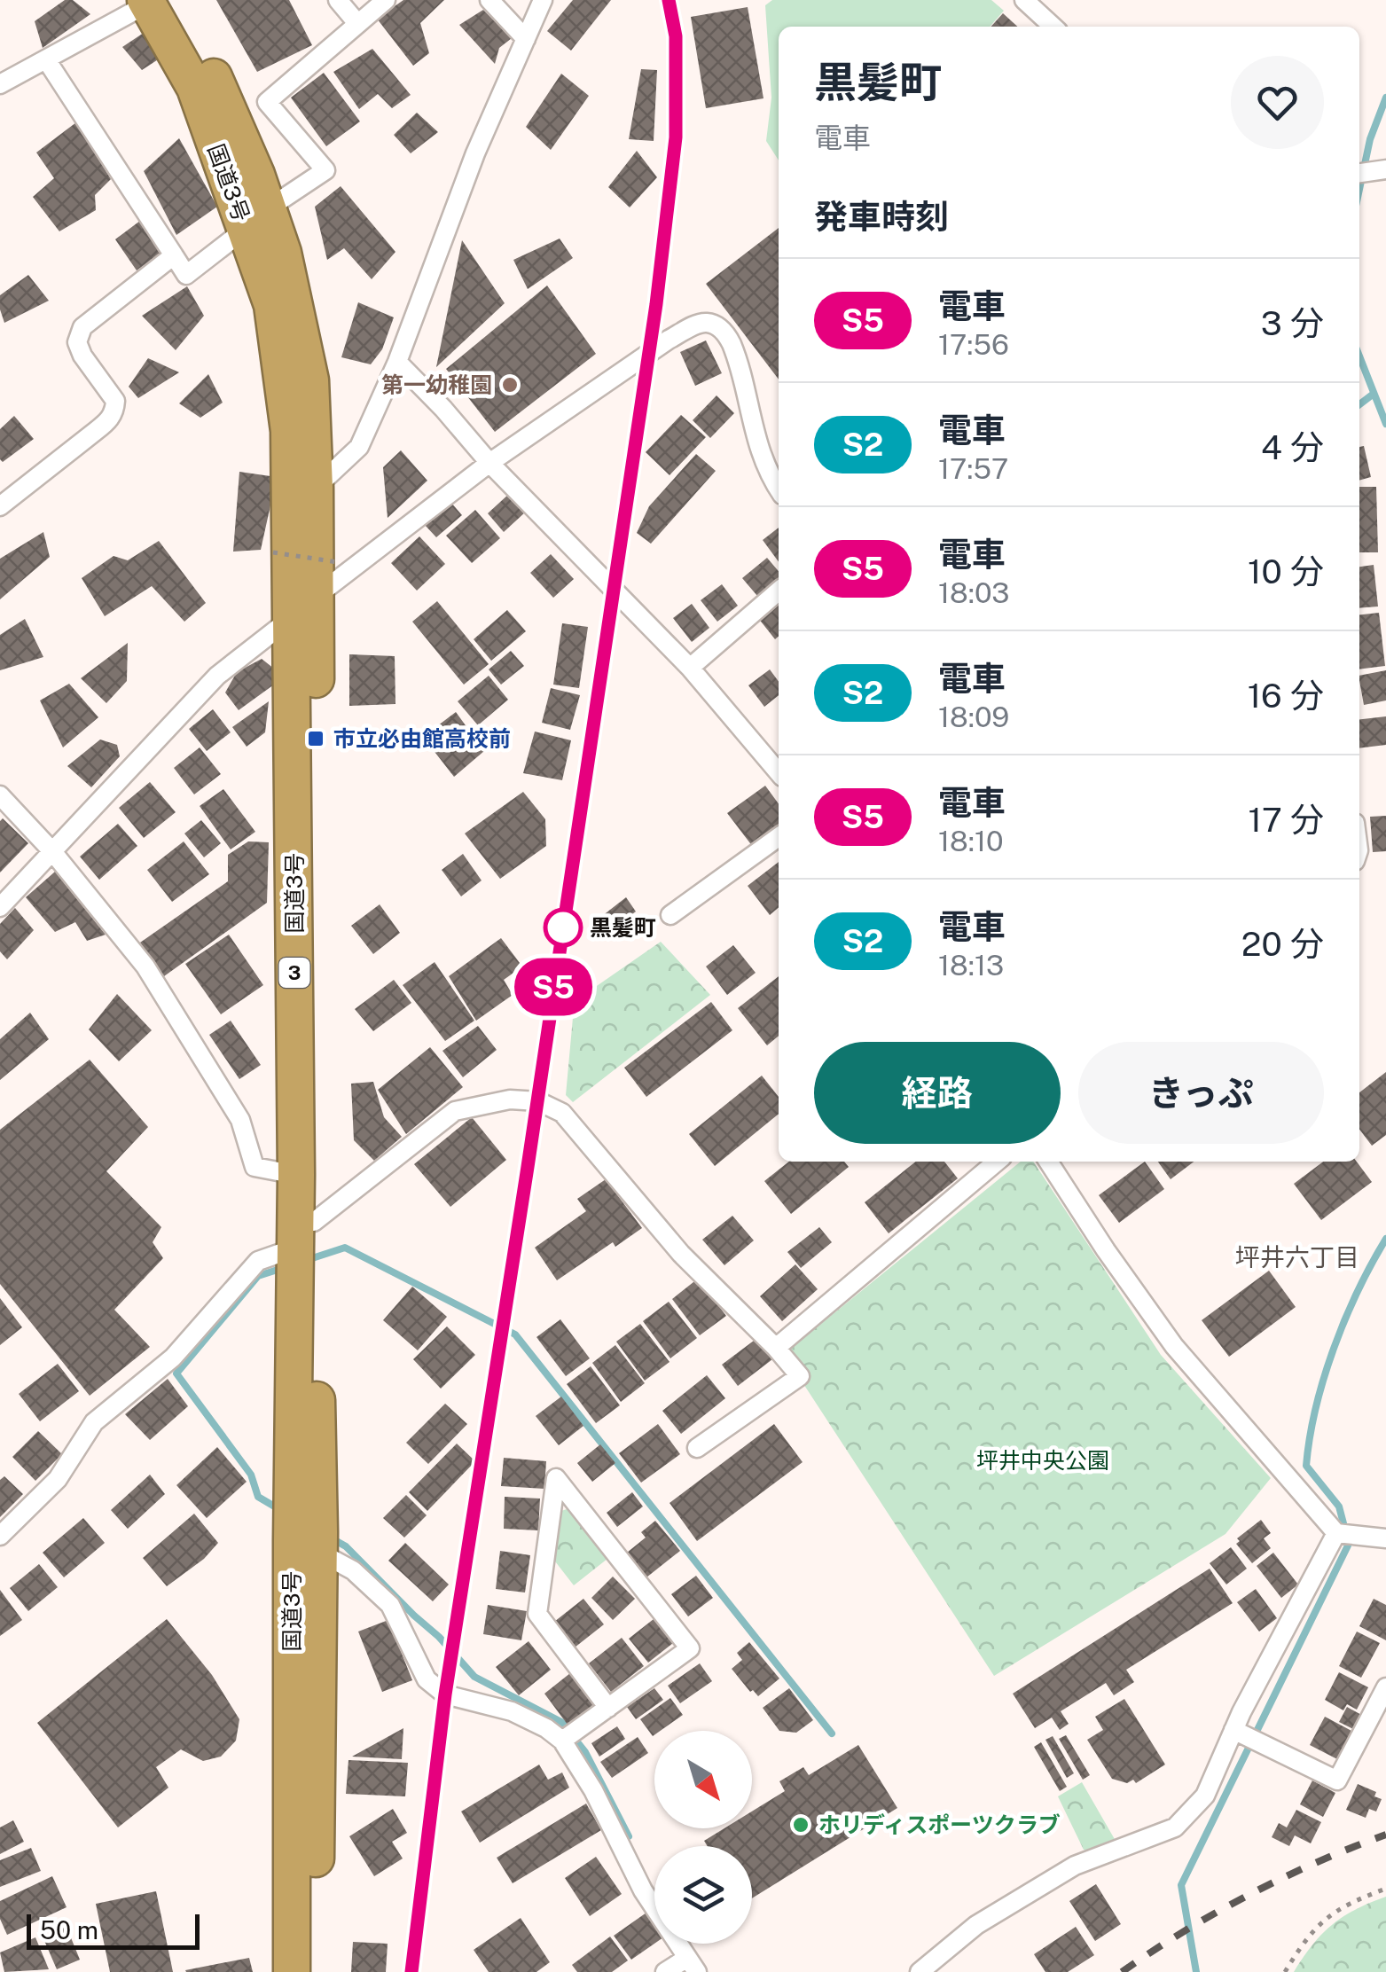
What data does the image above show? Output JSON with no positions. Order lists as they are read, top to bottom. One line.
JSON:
{"streets":{"highway":["国道3号","3"]},"districts":["坪井六丁目"],"parks":["坪井中央公園"],"places":{"other":["第一幼稚園","黒髪町","ホリディスポーツクラブ"],"transit":["市立必由館高校前"]},"scale_bar":"50 m","north":"bottom right","page":{"on_map":"S5","heading":[["黒髪町","電車"],"発車時刻"],"list":[{"mark":"S5","name":"電車","note":"17:56","value":"3 分"},{"mark":"S2","name":"電車","note":"17:57","value":"4 分"},{"mark":"S5","name":"電車","note":"18:03","value":"10 分"},{"mark":"S2","name":"電車","note":"18:09","value":"16 分"},{"mark":"S5","name":"電車","note":"18:10","value":"17 分"},{"mark":"S2","name":"電車","note":"18:13","value":"20 分"}],"buttons":["経路","きっぷ"],"scale":"50 m"}}
